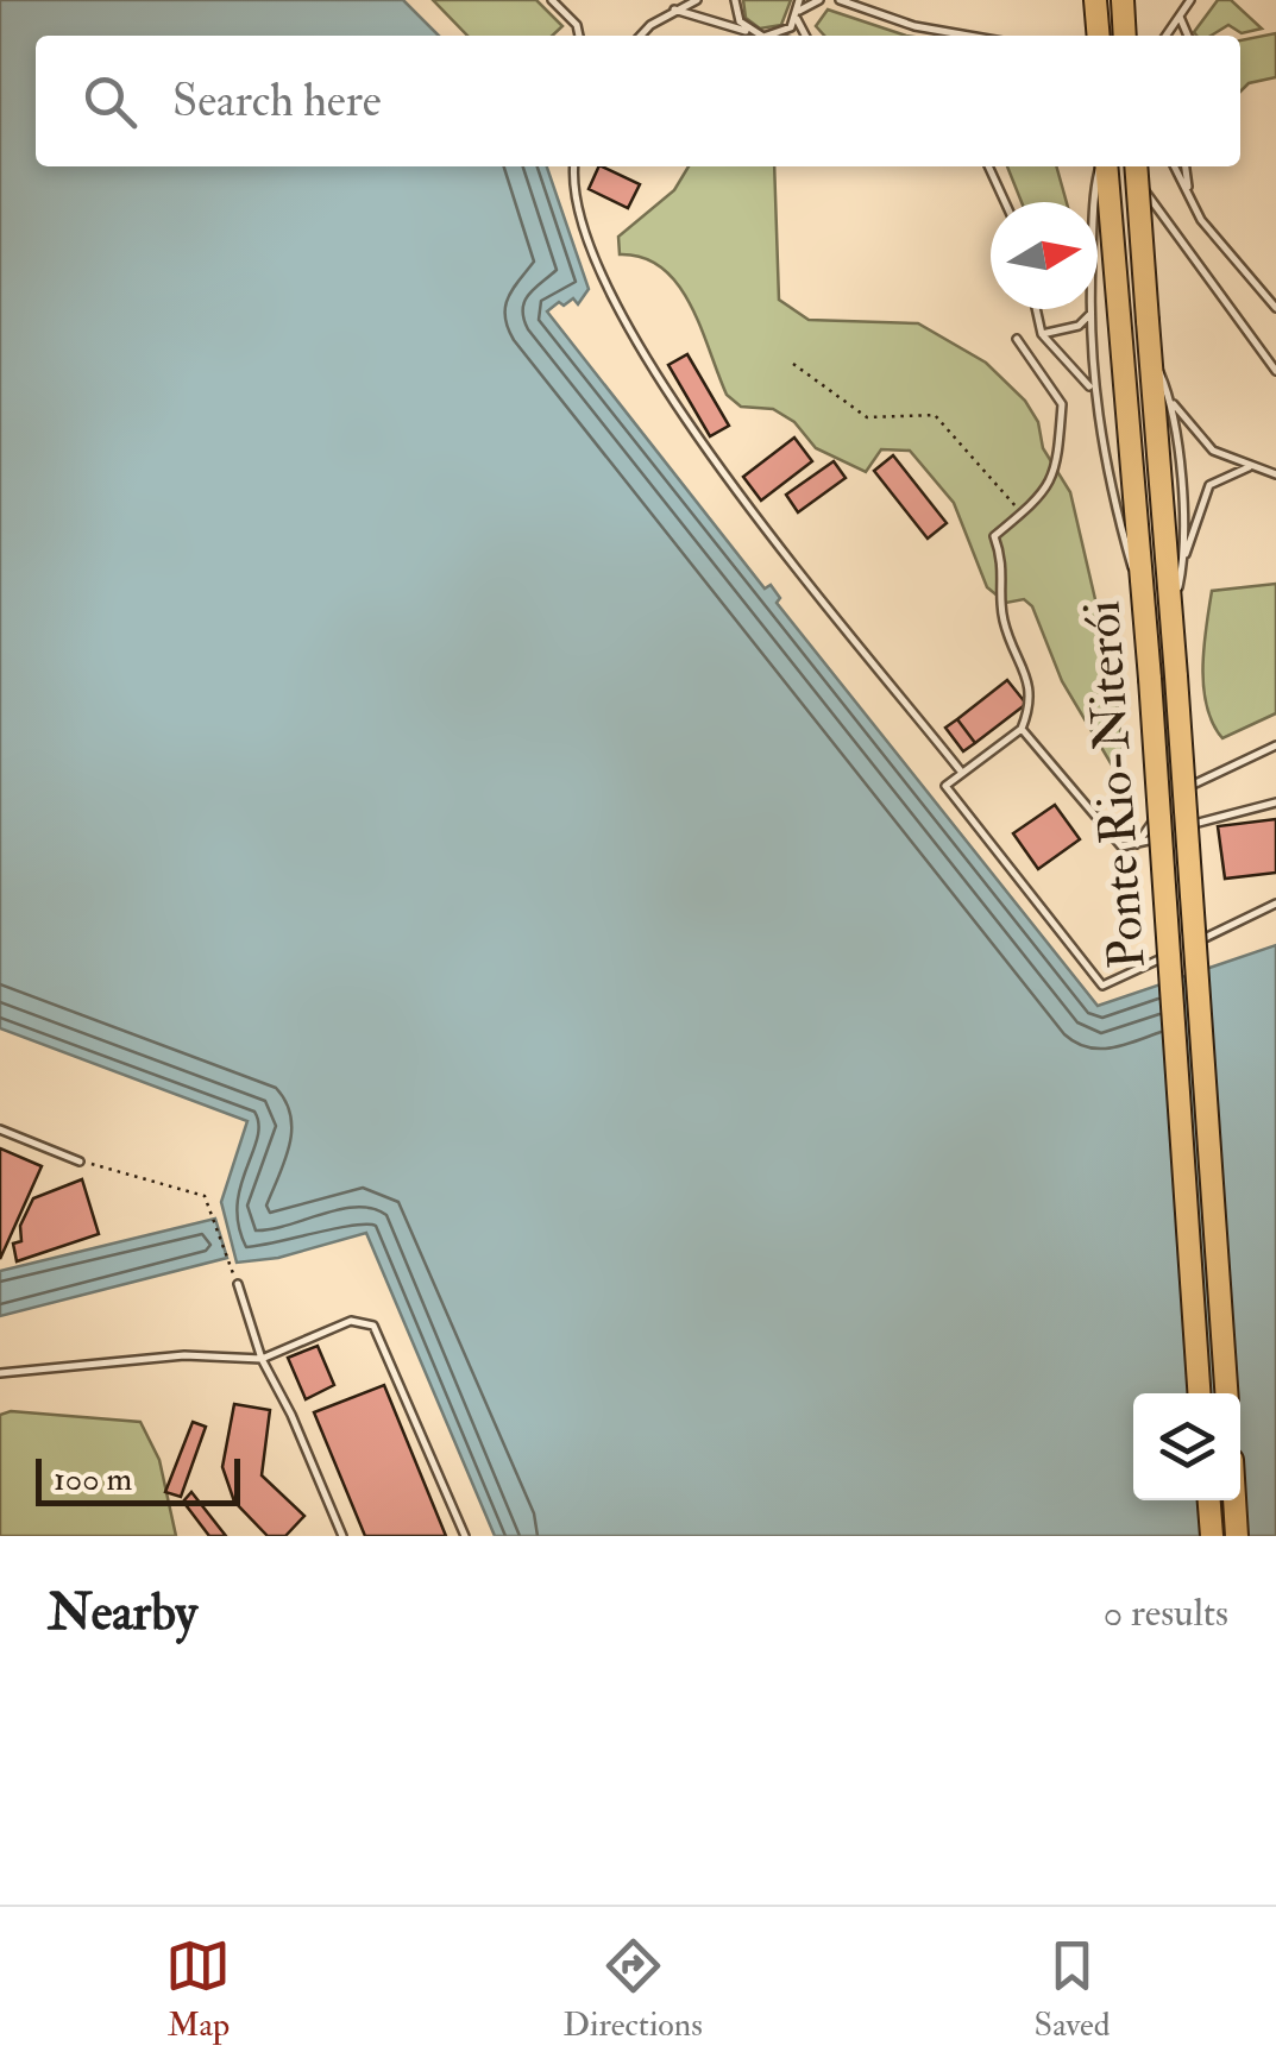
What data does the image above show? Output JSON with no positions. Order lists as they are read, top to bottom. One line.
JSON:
{"streets":{"highway":["Ponte Rio-Niterói"]},"scale_bar":"100 m","north":"right","page":{"search":"Search here","scale":"100 m","heading":["Nearby","0 results"],"nav":["Map","Directions","Saved"]}}
